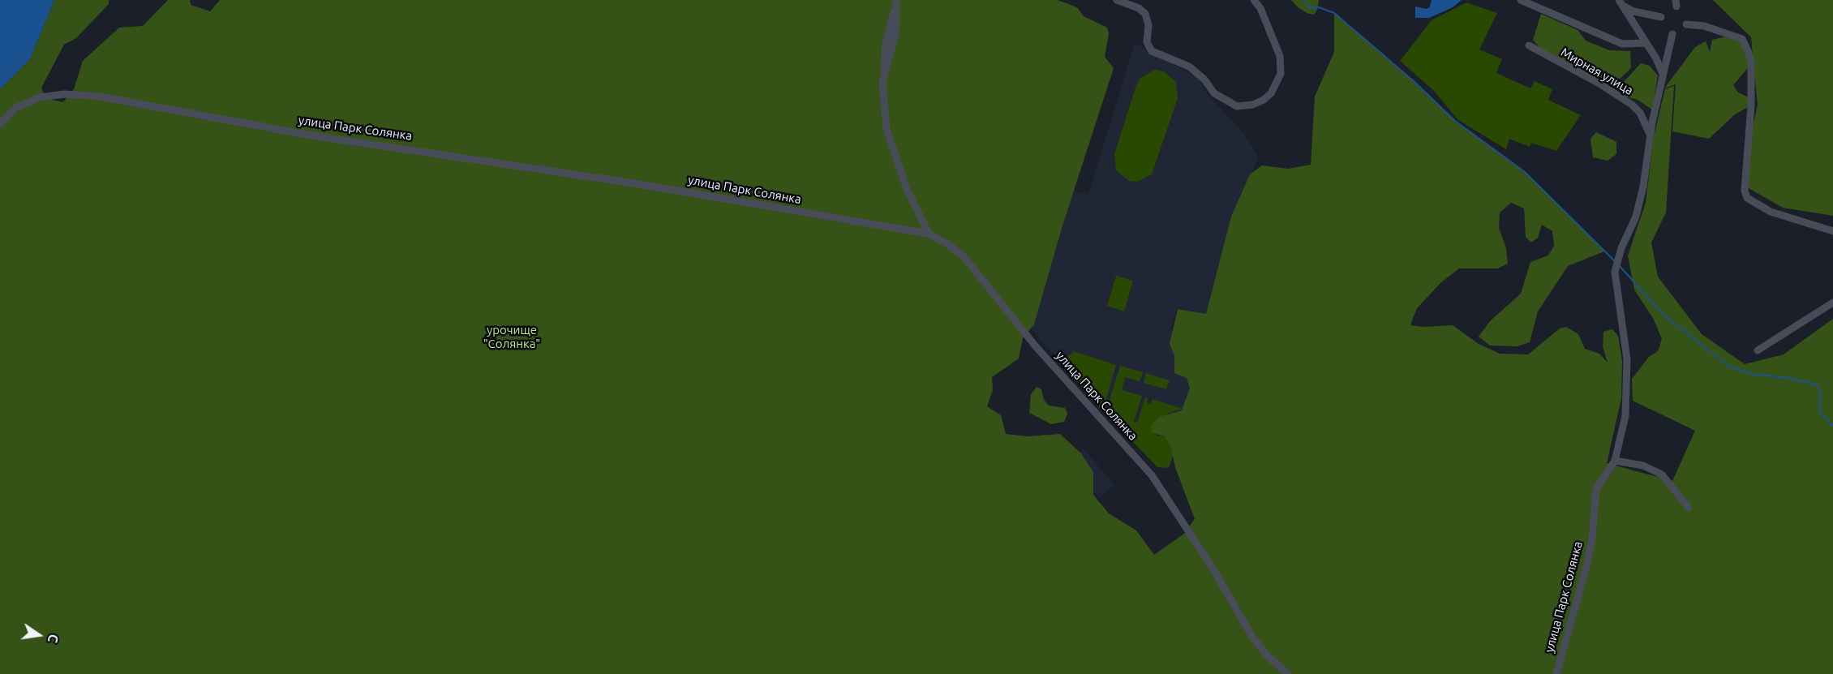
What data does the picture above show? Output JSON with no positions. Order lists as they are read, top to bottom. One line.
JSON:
{"streets":{"street":["Мирная улица","улица Парк Солянка"]},"crossings":[["Мирная улица","улица Парк Солянка"]],"parks":["урочище \"Солянка\""],"north":"right"}
